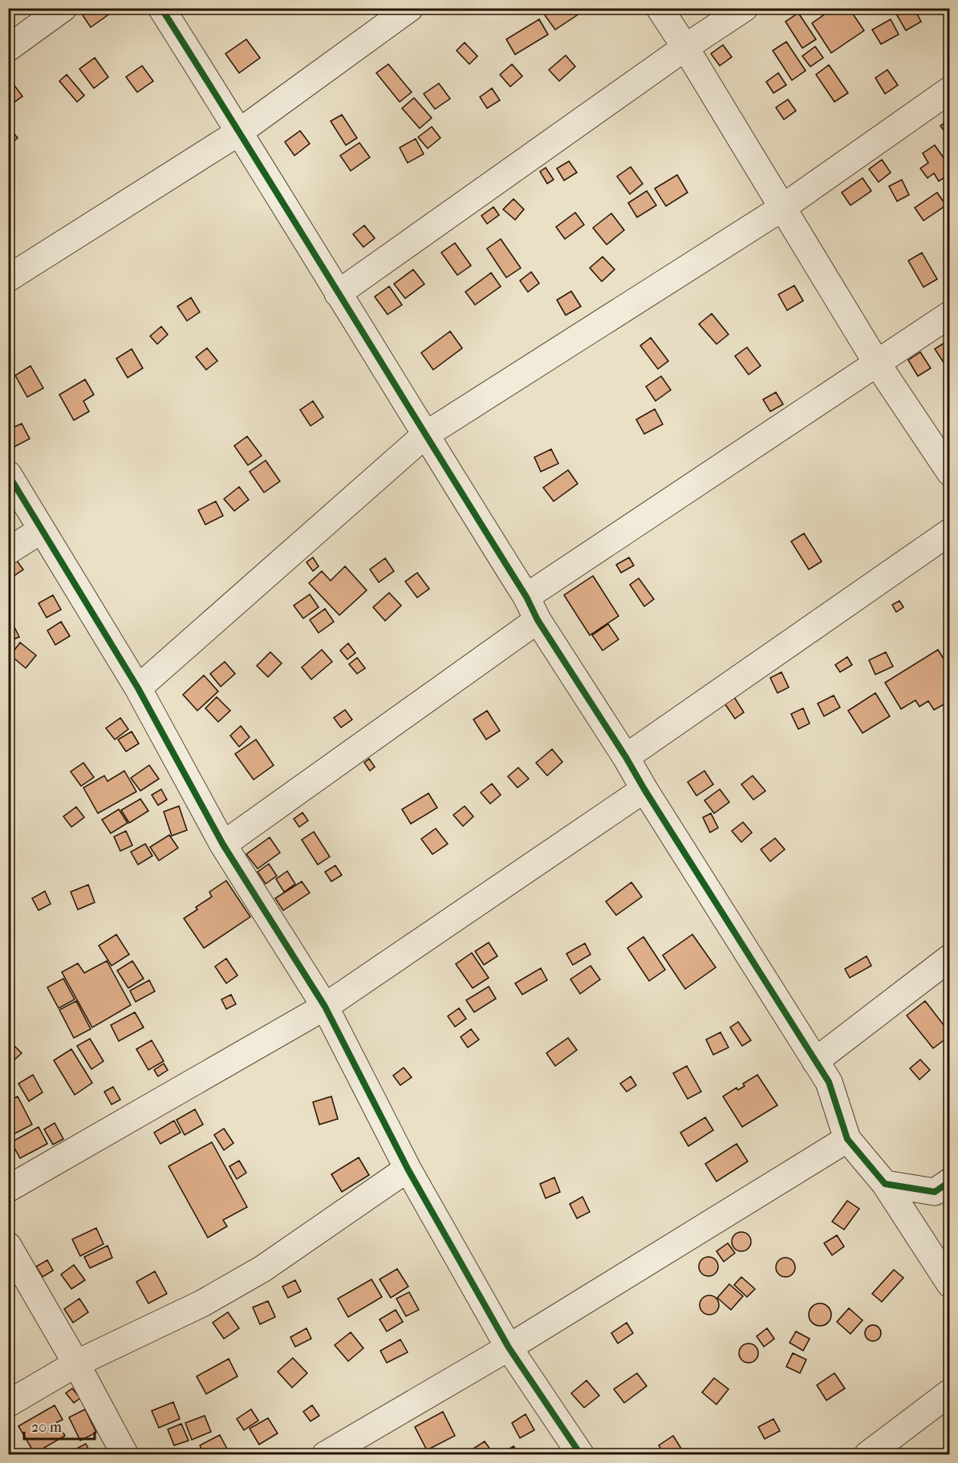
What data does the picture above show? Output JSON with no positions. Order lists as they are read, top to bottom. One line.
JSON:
{"scale_bar":"20 m"}
